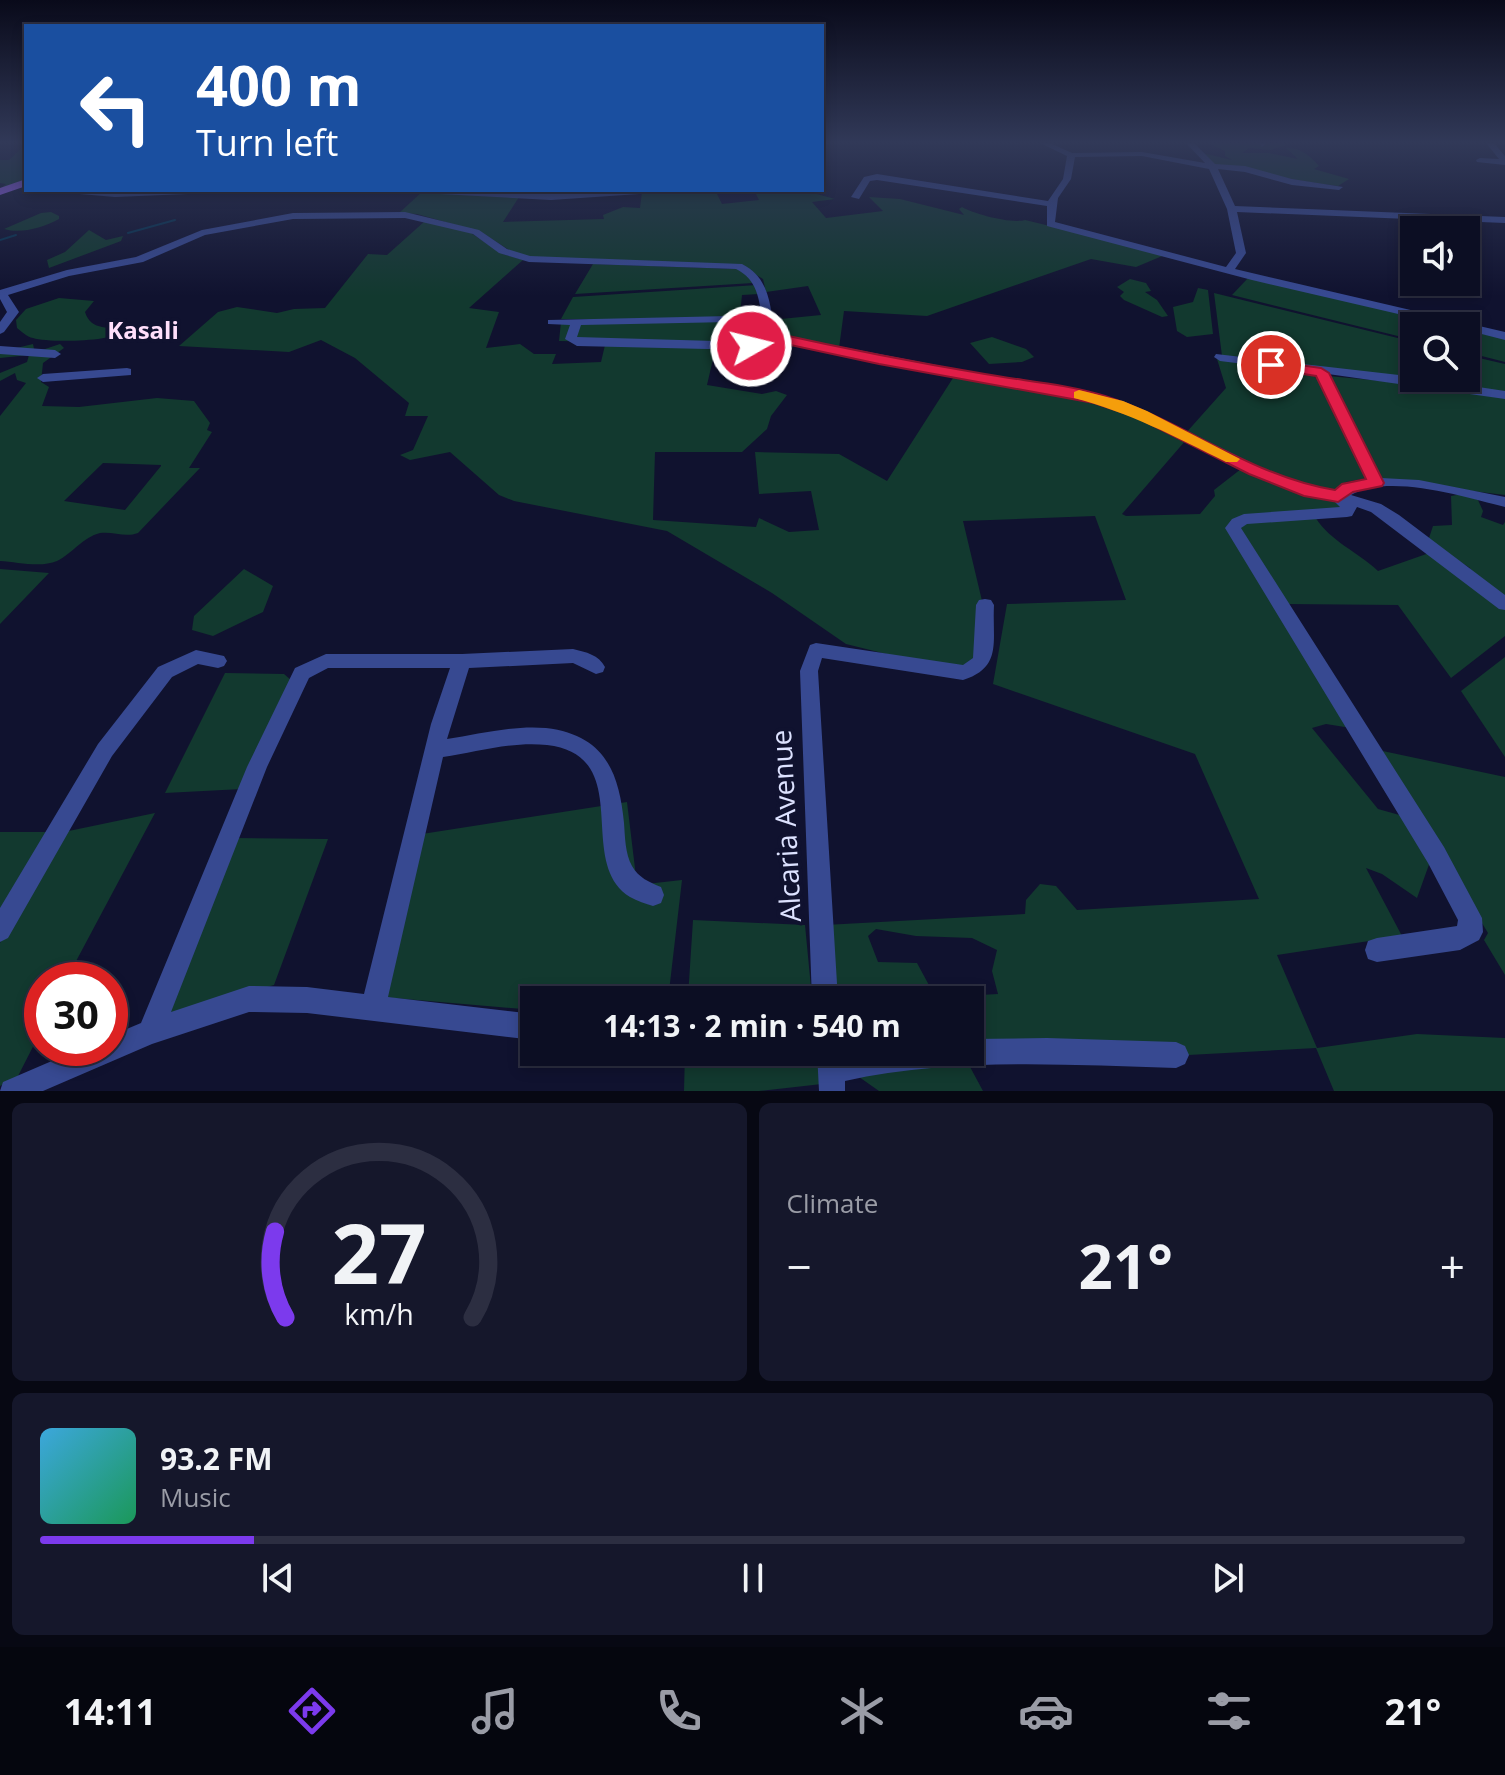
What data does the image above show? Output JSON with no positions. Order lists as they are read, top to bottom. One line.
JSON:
{"streets":{"street":["Alcaria Avenue"]},"districts":["Kasali"],"page":{"turn":["400 m","Turn left"],"limit":"30","trip":"14:13 · 2 min · 540 m","tile":"Climate","heat":["−","21°","+"],"song":["93.2 FM","Music"],"tabs":["14:11","21°"],"gauge":["27","km/h"]}}
